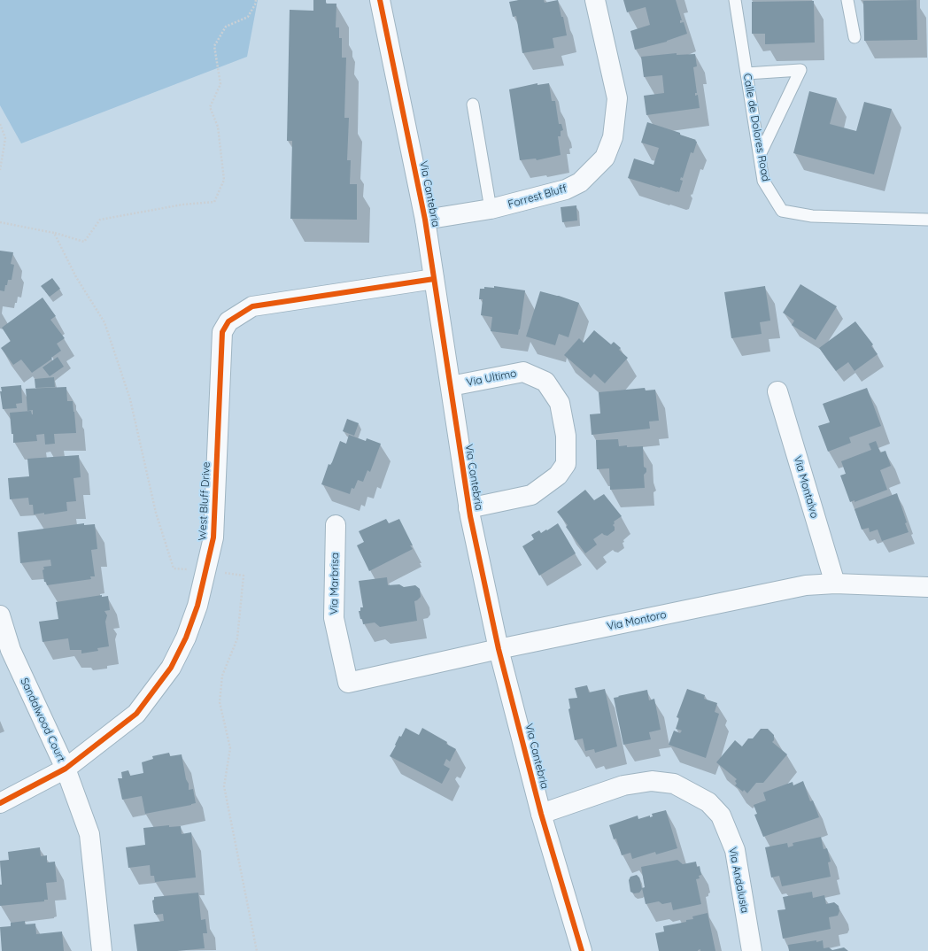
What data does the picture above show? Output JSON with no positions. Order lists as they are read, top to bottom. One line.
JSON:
{"streets":{"street":["Via Cantebria","Forrest Bluff","Via Ultimo","Via Montalvo","West Bluff Drive","Via Marbrisa","Via Montoro","Sandalwood Court","Via Andalusia"],"lane":["Calle de Dolores Road"]},"crossings":[["Via Cantebria","Forrest Bluff"],["Via Cantebria","Via Ultimo"],["Via Cantebria","West Bluff Drive"],["Via Cantebria","Via Montoro"],["Via Cantebria","Via Andalusia"],["Via Montalvo","Via Montoro"],["West Bluff Drive","Sandalwood Court"],["Via Marbrisa","Via Montoro"]]}
